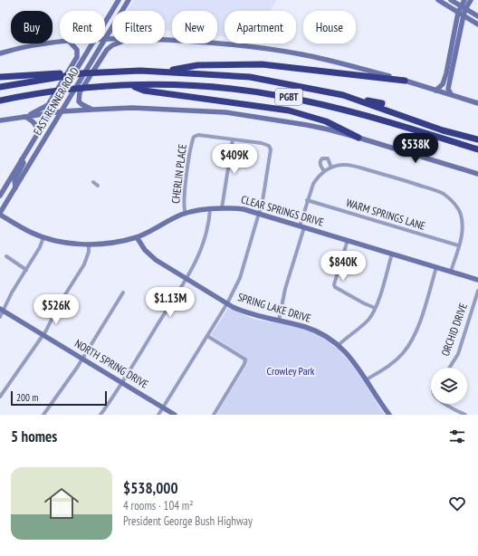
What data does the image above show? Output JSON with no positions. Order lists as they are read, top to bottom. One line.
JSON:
{"streets":{"highway":["PGBT"],"main road":["EAST RENNER ROAD","CLEAR SPRINGS DRIVE","SPRING LAKE DRIVE","NORTH SPRING DRIVE"],"street":["CHERLIN PLACE","WARM SPRINGS LANE","ORCHID DRIVE"]},"crossings":[["EAST RENNER ROAD","CLEAR SPRINGS DRIVE"],["CHERLIN PLACE","CLEAR SPRINGS DRIVE"],["CLEAR SPRINGS DRIVE","SPRING LAKE DRIVE"]],"parks":["Crowley Park"],"scale_bar":"200 m","page":{"chip":["Buy","Rent","Filters","New","Apartment","House"],"price":["$538K","$409K","$840K","$1.13M","$526K"],"scale":"200 m","heading":"5 homes","list":[{"name":"$538,000","note":"4 rooms · 104 m² · President George Bush Highway"}]}}
